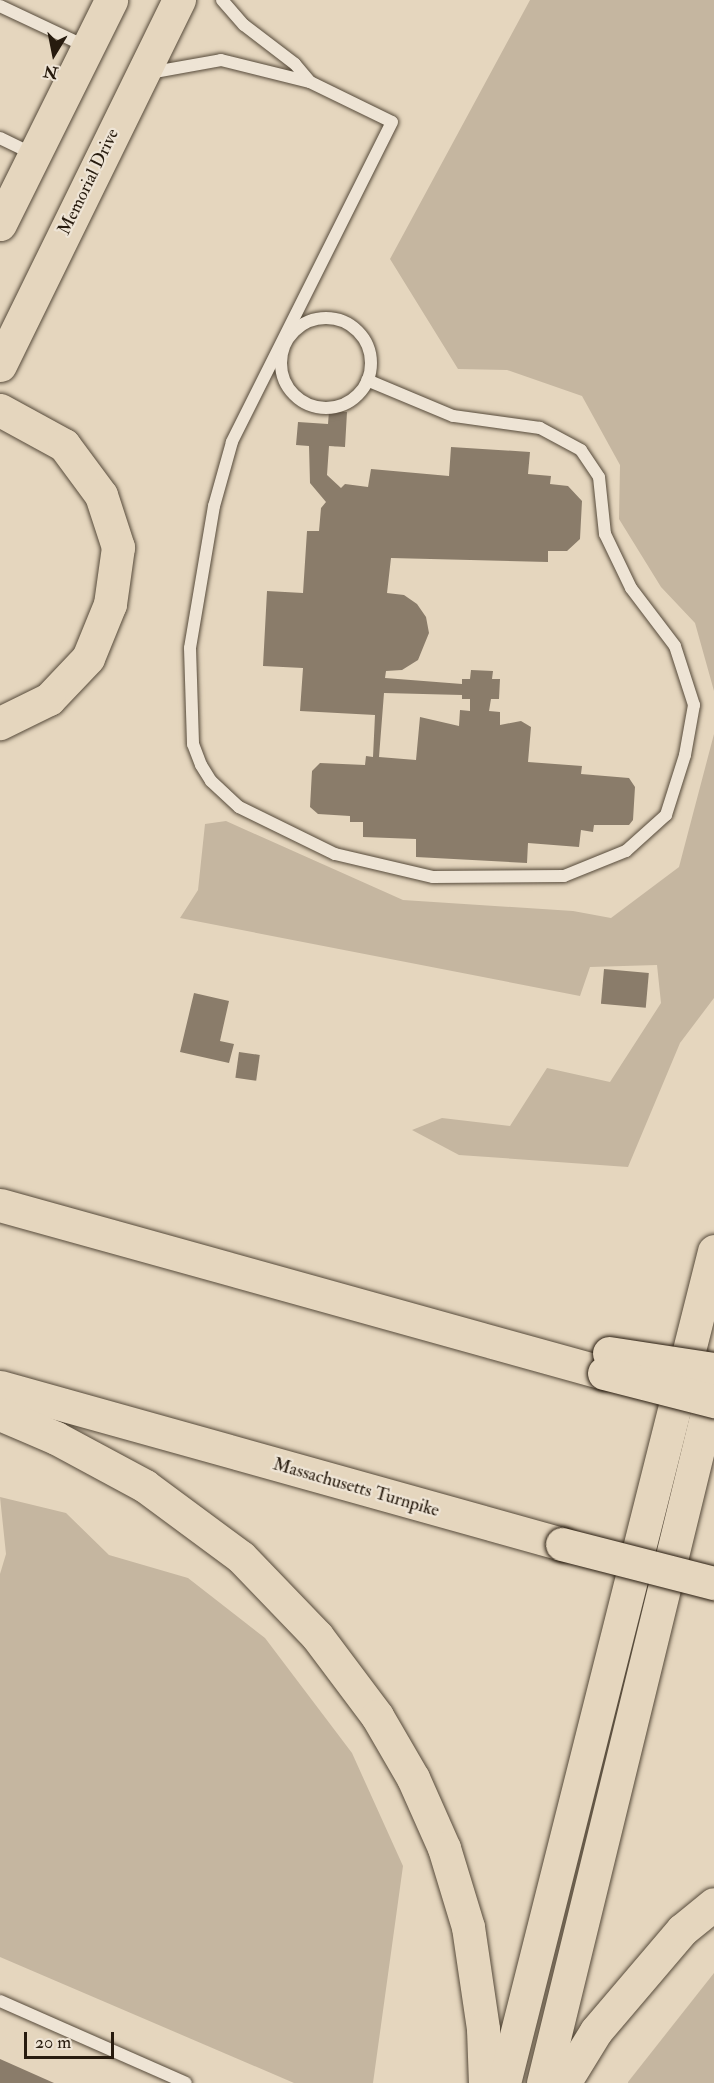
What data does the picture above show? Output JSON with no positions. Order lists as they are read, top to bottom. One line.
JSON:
{"streets":{"main road":["Memorial Drive","Massachusetts Turnpike"]},"scale_bar":"20 m","north":"bottom"}
